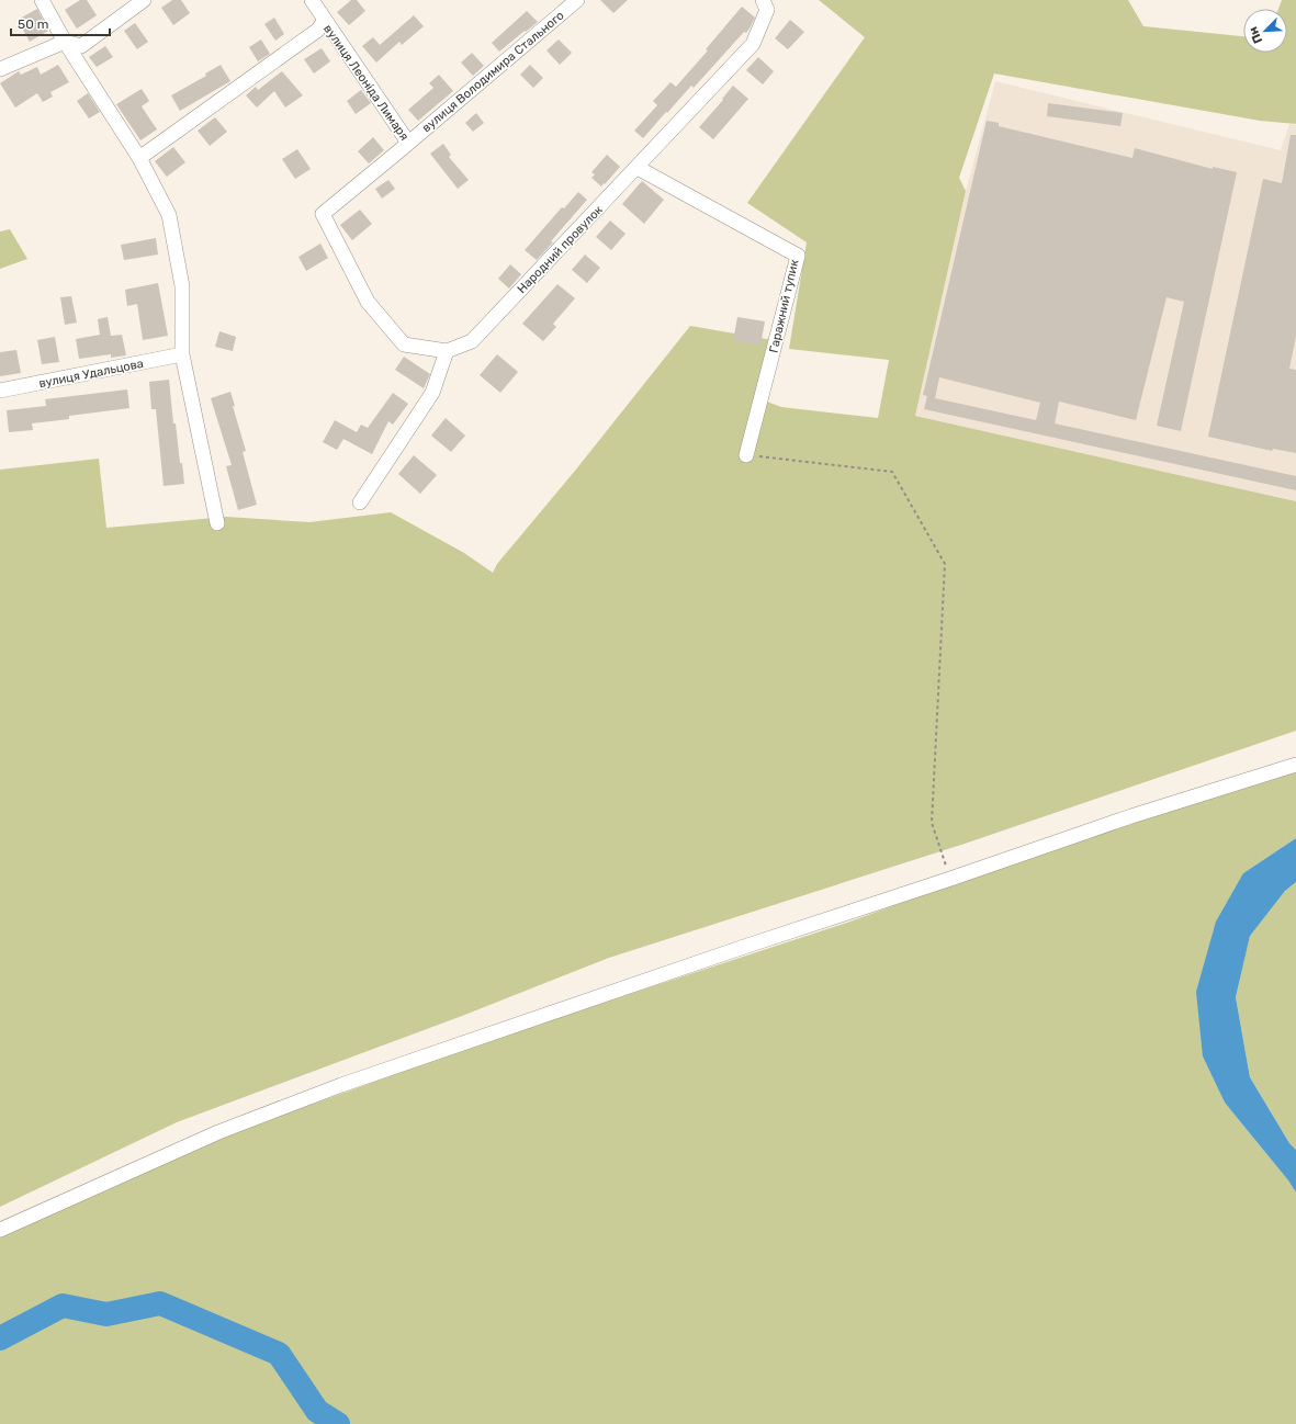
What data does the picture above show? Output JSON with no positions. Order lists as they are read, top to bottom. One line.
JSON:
{"streets":{"street":["вулиця Володимира Стального","вулиця Леоніда Лимаря","Народний провулок","Гаражний тупик","вулиця Удальцова"]},"crossings":[["вулиця Володимира Стального","вулиця Леоніда Лимаря"],["вулиця Леоніда Лимаря","Народний провулок"],["Народний провулок","Гаражний тупик"]],"scale_bar":"50 m","north":"bottom left"}
